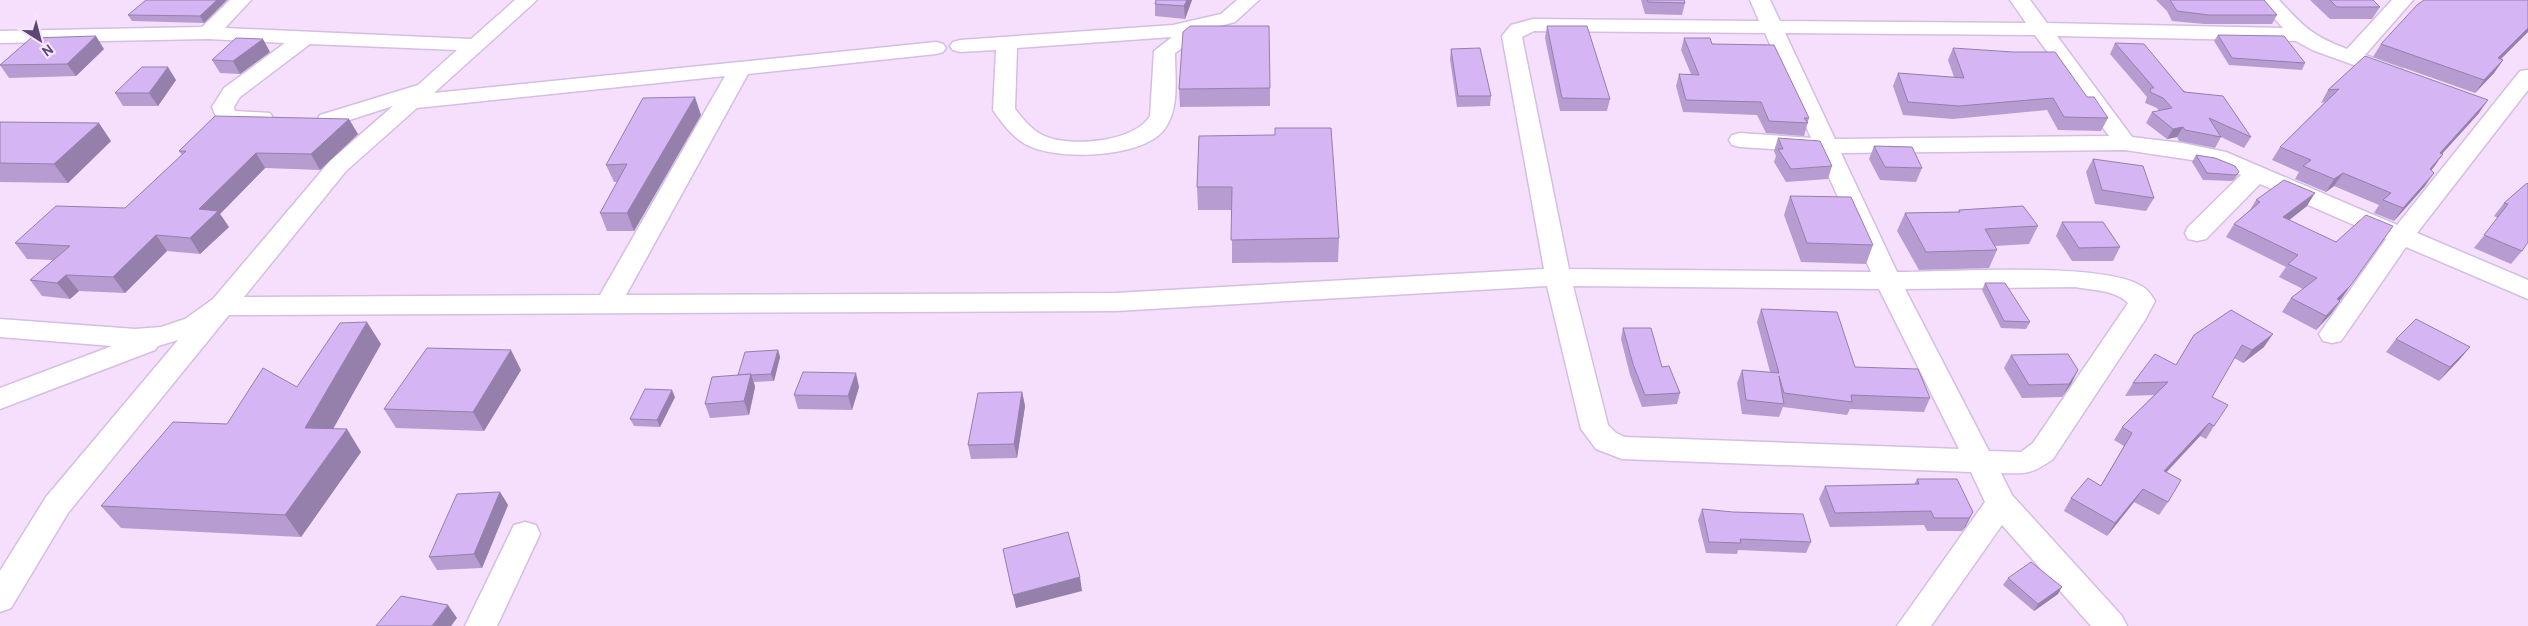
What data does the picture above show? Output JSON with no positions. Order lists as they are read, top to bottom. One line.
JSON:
{"north":"bottom right"}
